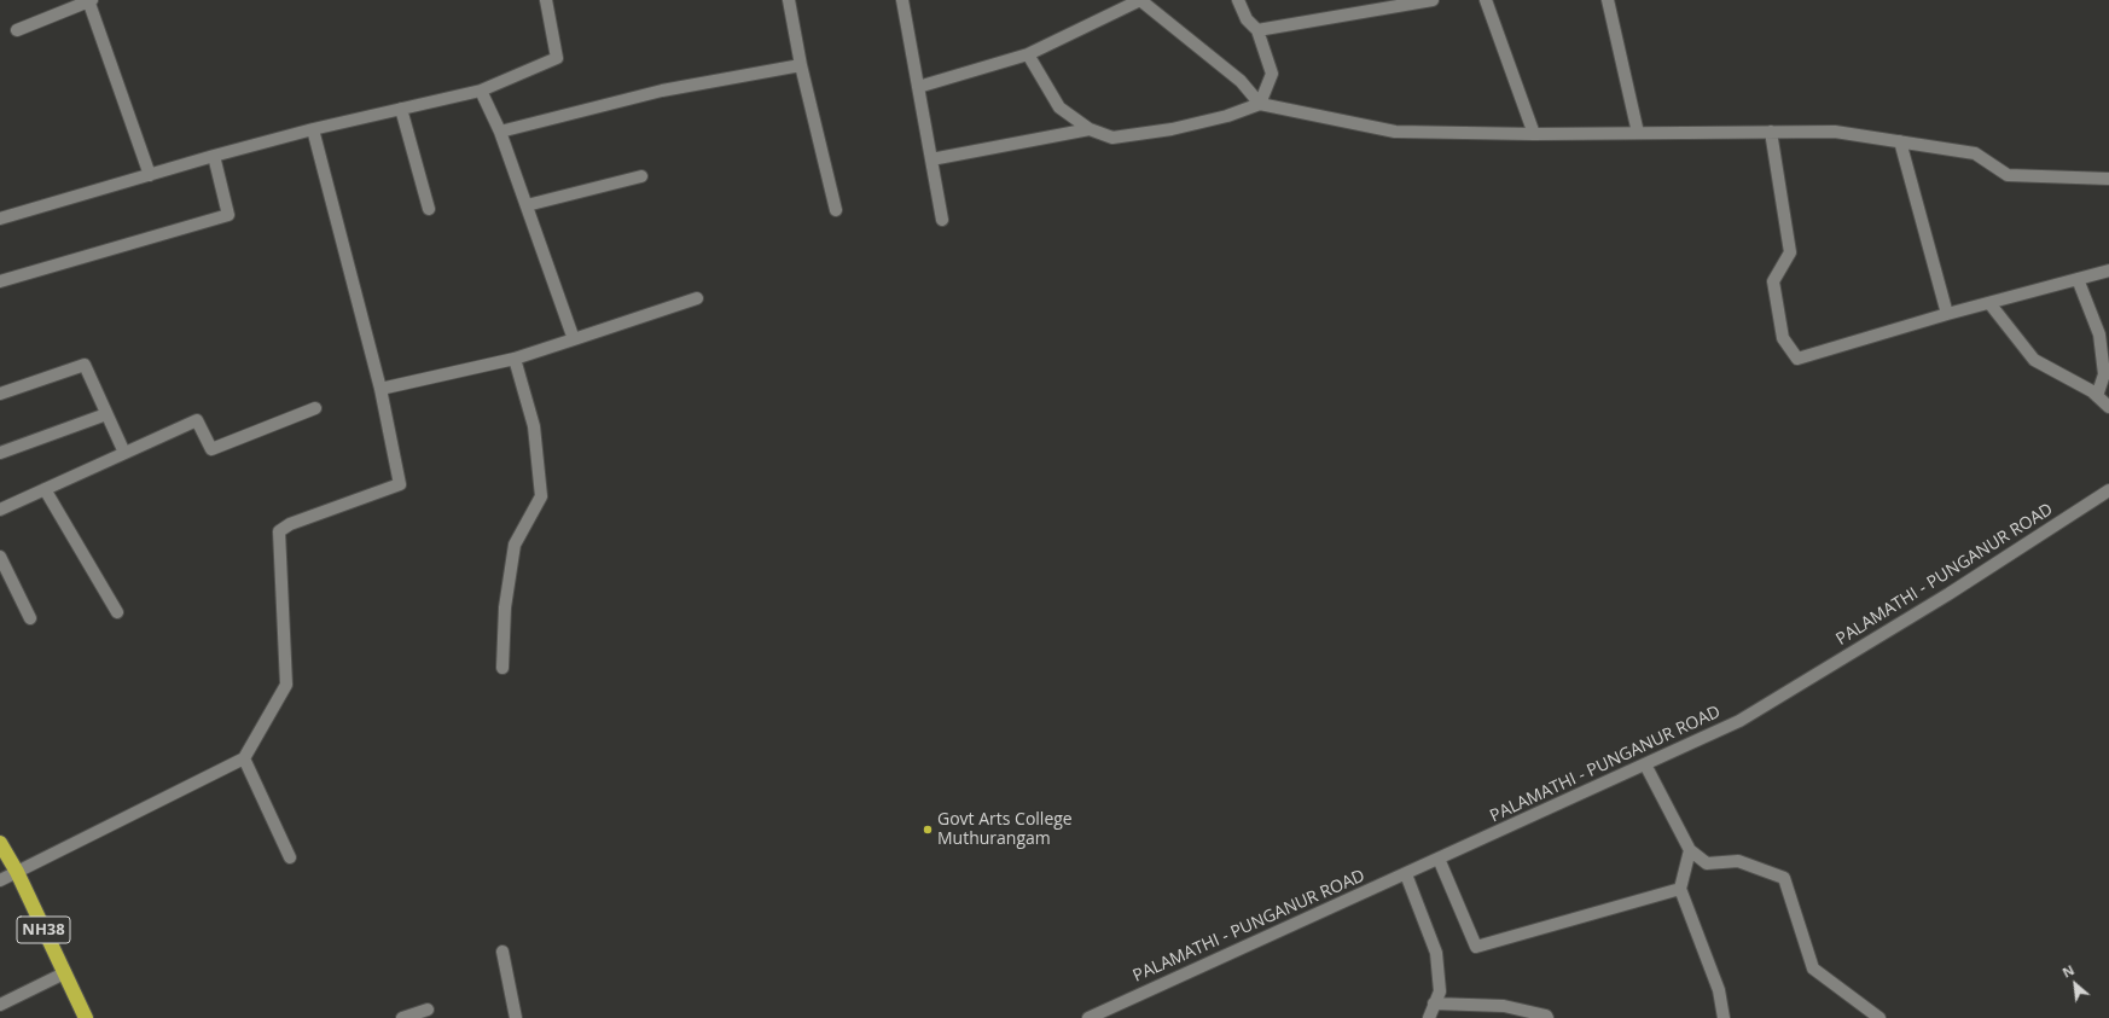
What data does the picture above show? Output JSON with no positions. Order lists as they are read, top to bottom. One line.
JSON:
{"streets":{"highway":["NH38"],"street":["PALAMATHI - PUNGANUR ROAD"]},"places":["Govt Arts College Muthurangam"],"north":"top left"}
